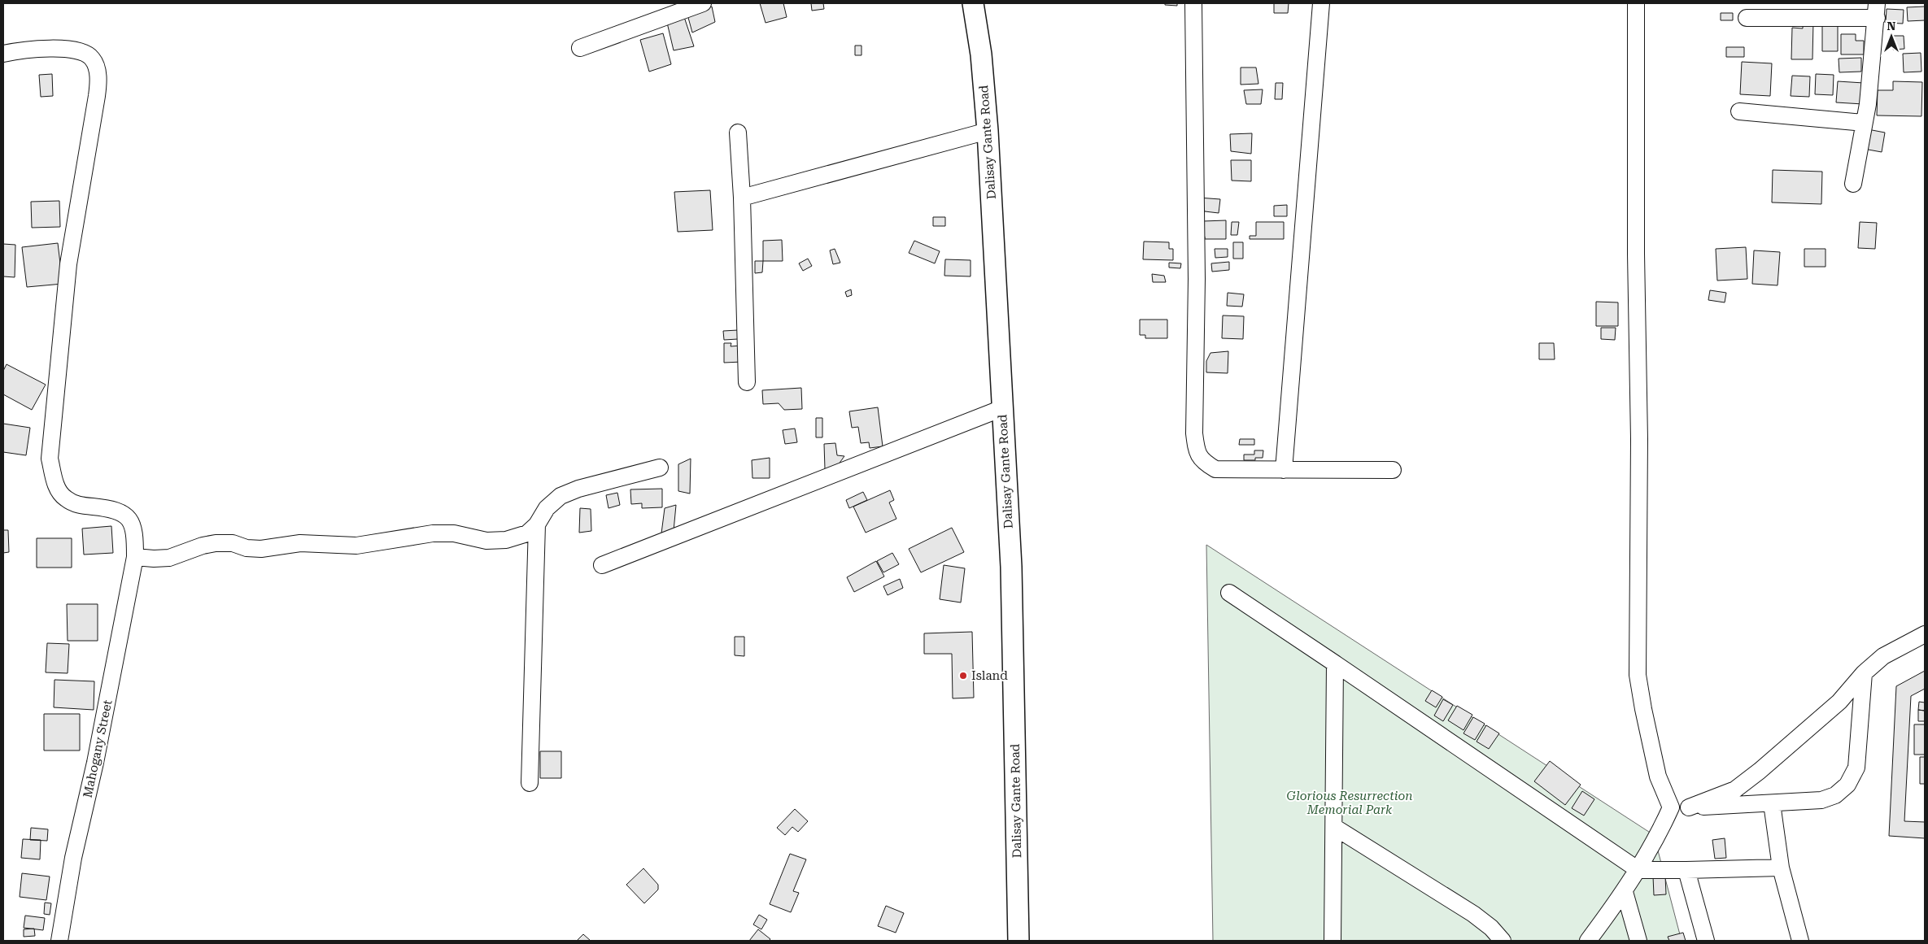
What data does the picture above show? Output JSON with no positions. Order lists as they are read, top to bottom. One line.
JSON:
{"streets":{"main road":["Dalisay Gante Road"],"street":["Mahogany Street"]},"parks":["Glorious Resurrection Memorial Park"],"places":["Island"],"north":"top"}
